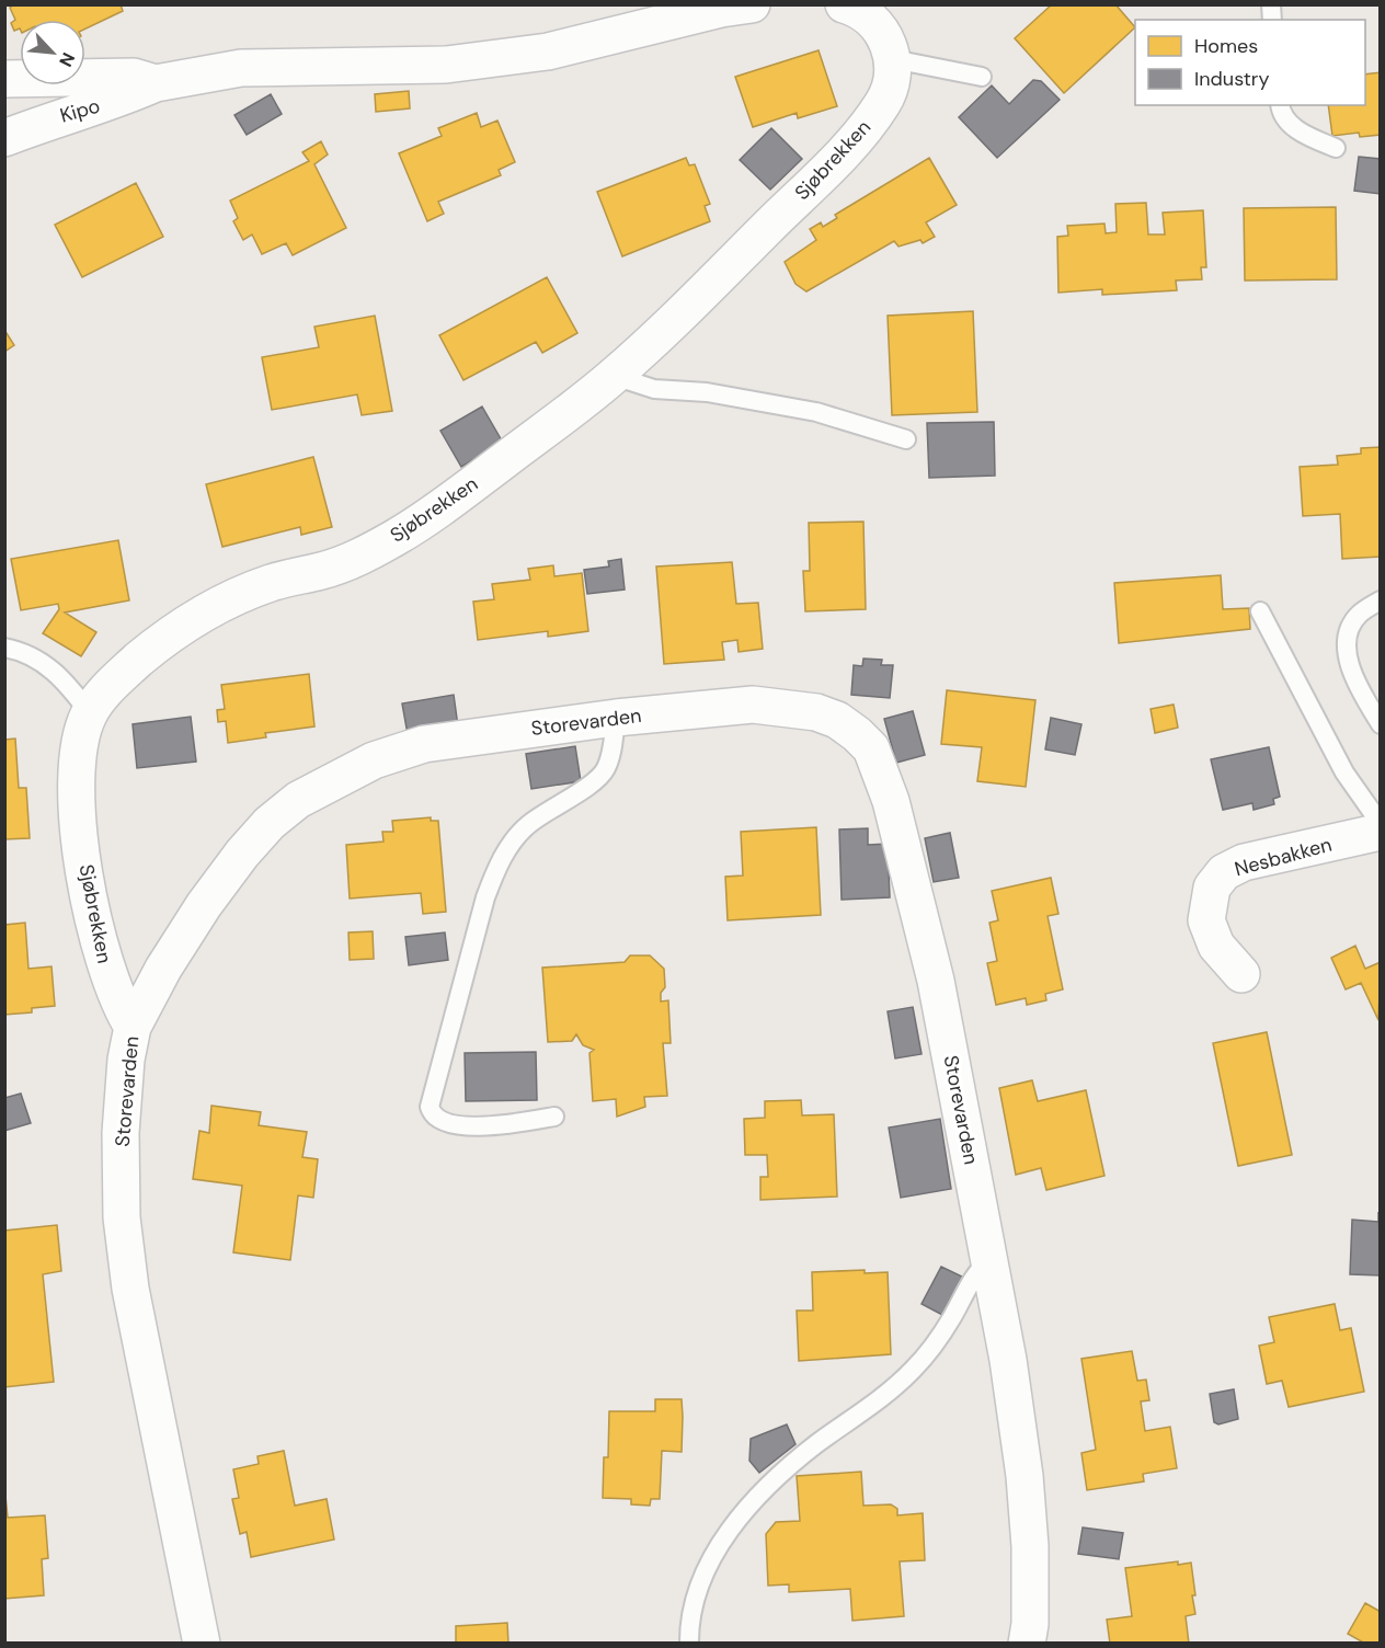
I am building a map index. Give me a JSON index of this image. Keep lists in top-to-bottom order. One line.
{"streets":{"street":["Kipo","Sjøbrekken","Storevarden","Nesbakken"]},"crossings":[["Sjøbrekken","Storevarden"]],"legend":["Homes","Industry"],"north":"bottom right"}
